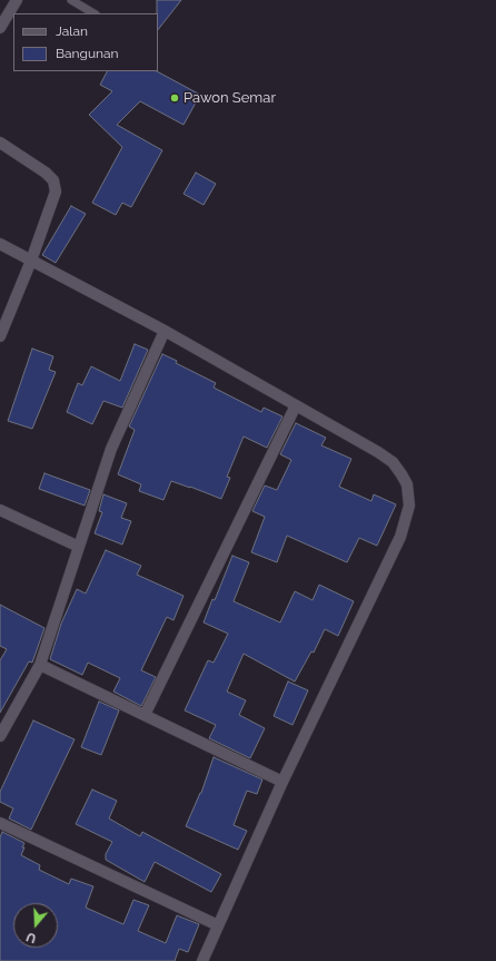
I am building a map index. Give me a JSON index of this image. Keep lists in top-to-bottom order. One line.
{"places":["Pawon Semar"],"legend":["Jalan","Bangunan"],"north":"bottom"}
